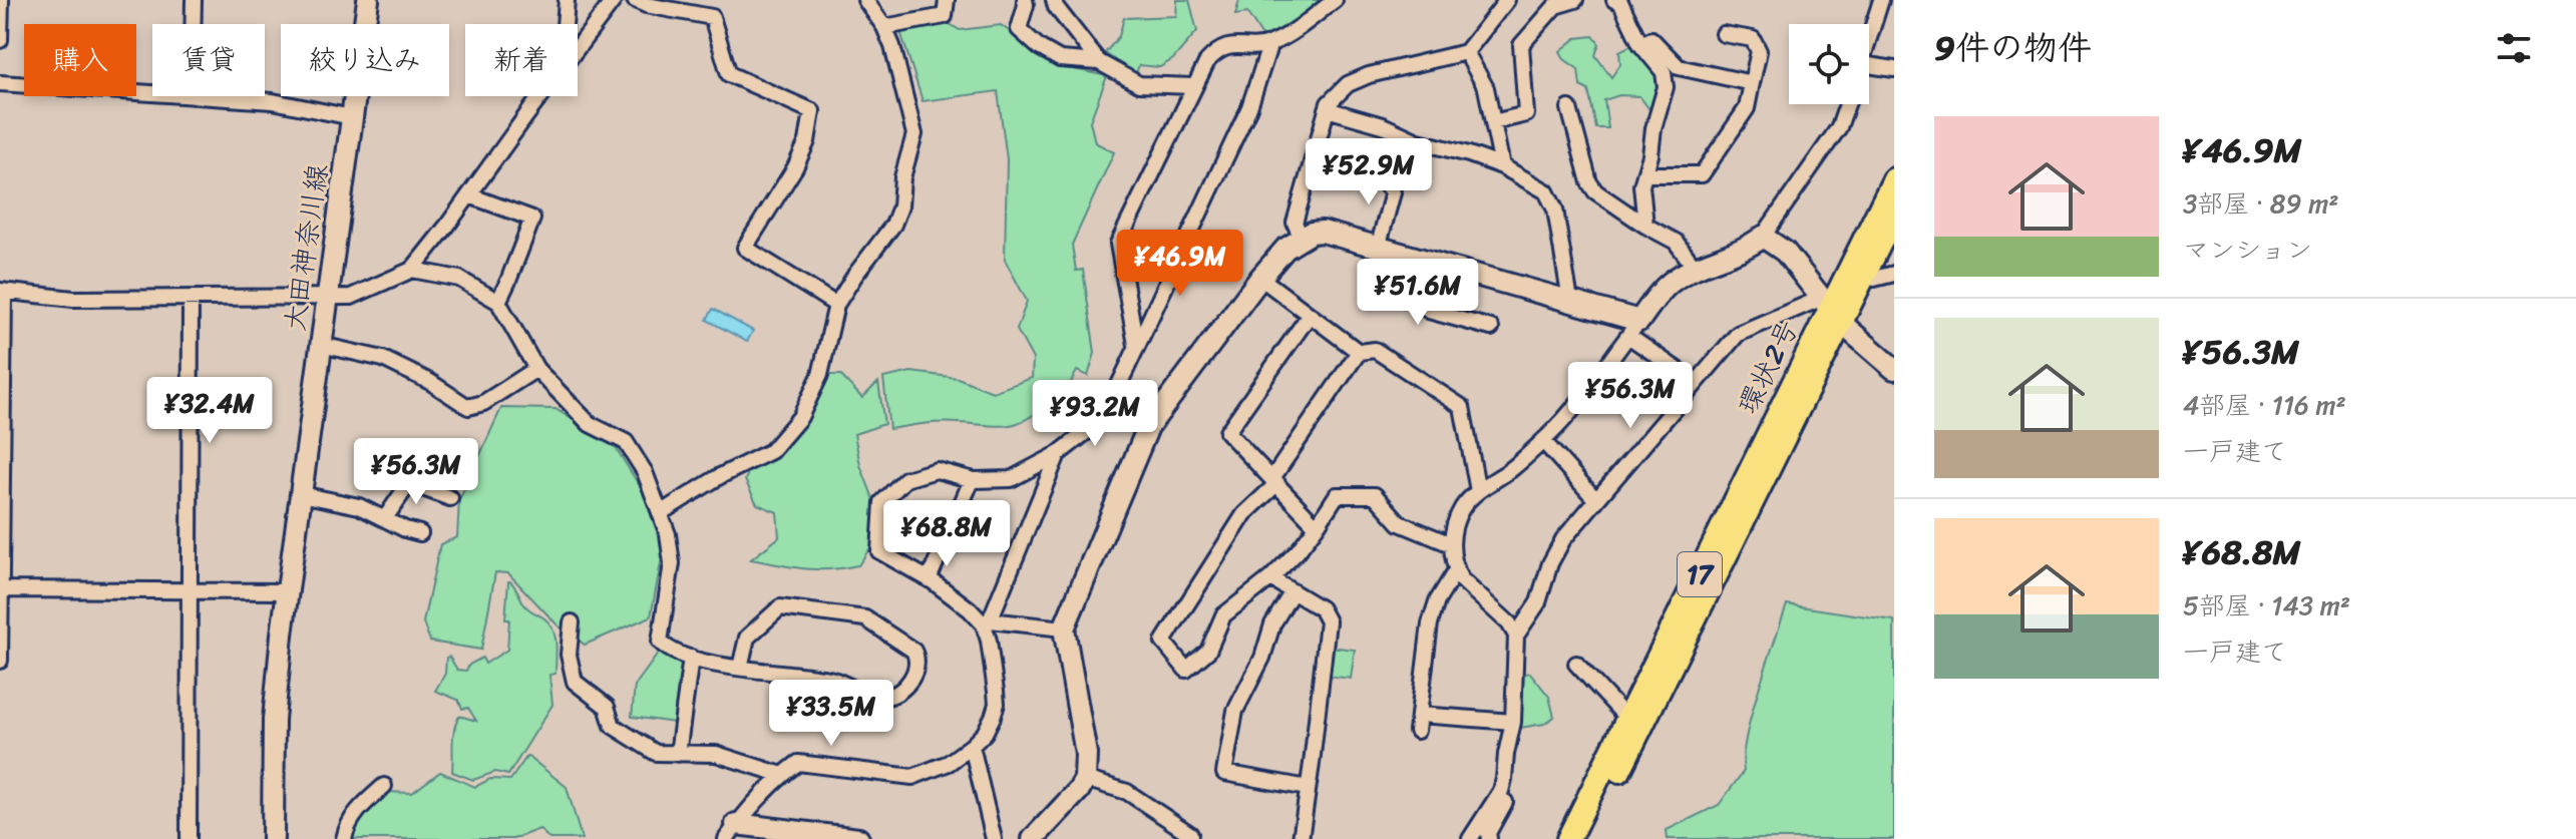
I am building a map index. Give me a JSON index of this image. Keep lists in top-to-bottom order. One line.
{"streets":{"main road":["環状2号","17"],"street":["大田神奈川線"]},"page":{"heading":"9件の物件","chip":["購入","賃貸","絞り込み","新着"],"list":[{"name":"¥46.9M","note":"3部屋 · 89 m² · マンション"},{"name":"¥56.3M","note":"4部屋 · 116 m² · 一戸建て"},{"name":"¥68.8M","note":"5部屋 · 143 m² · 一戸建て"}],"price":["¥52.9M","¥46.9M","¥51.6M","¥56.3M","¥32.4M","¥93.2M","¥56.3M","¥68.8M","¥33.5M"]}}
